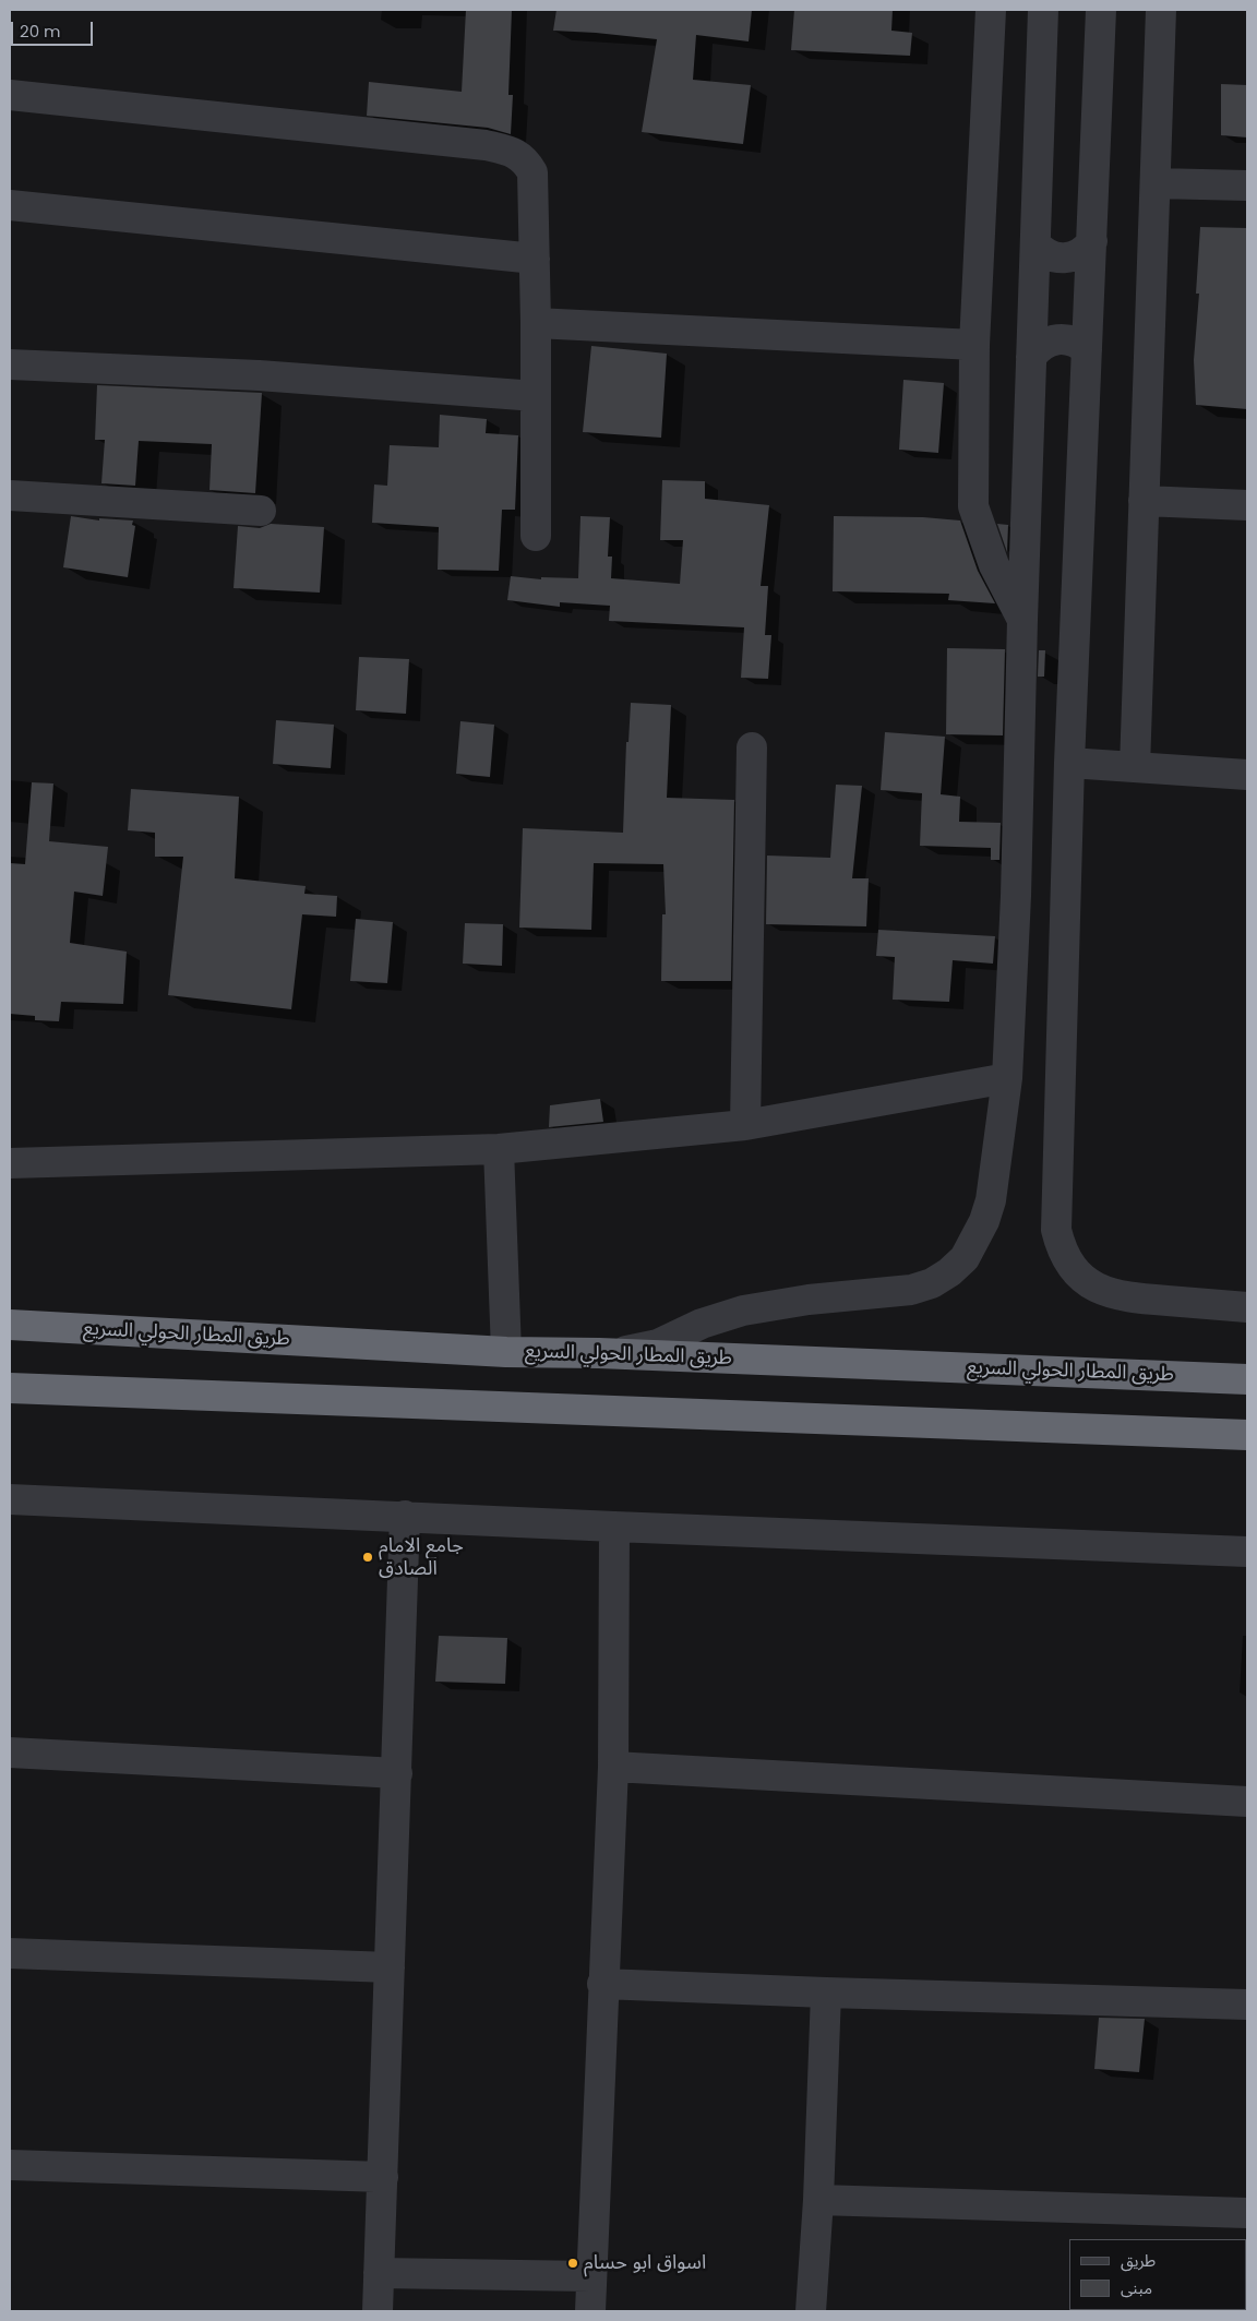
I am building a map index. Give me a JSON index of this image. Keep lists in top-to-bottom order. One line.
{"streets":{"highway":["طريق المطار الحولي السريع"]},"places":["جامع الامام الصادق","اسواق ابو حسام"],"legend":["طريق","مبنى"],"scale_bar":"20 m"}
